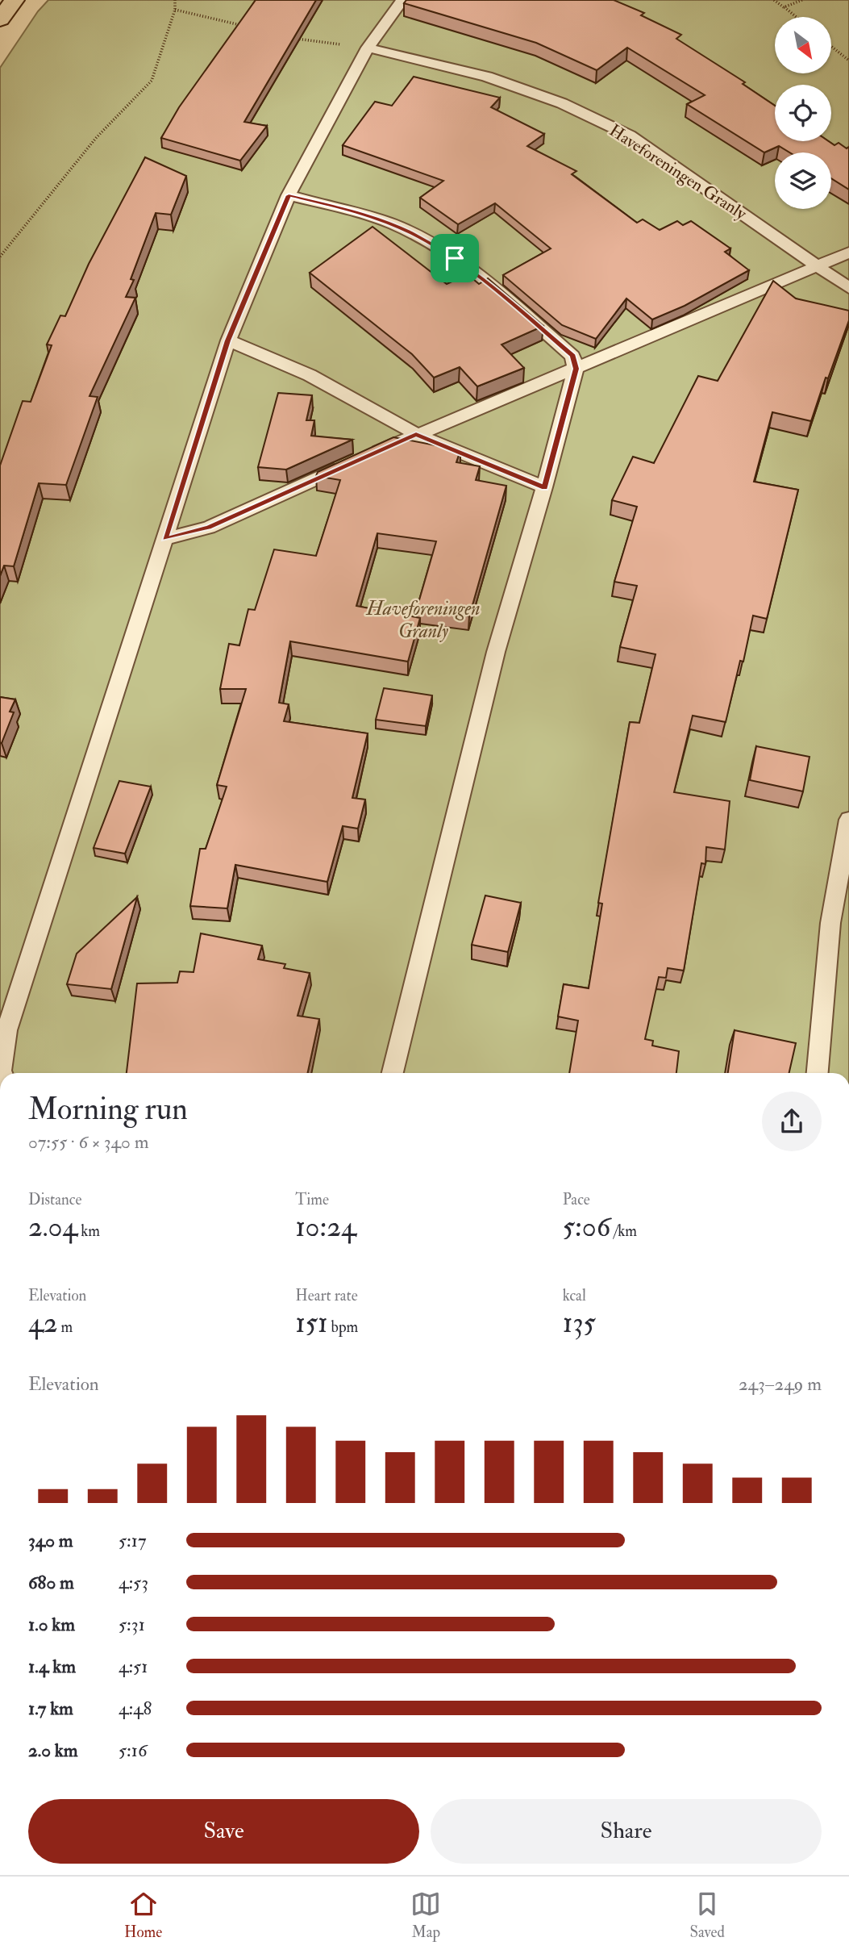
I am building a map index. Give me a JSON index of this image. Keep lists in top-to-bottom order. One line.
{"streets":{"lane":["Haveforeningen Granly"]},"parks":["Haveforeningen Granly"],"north":"bottom right","page":{"heading":["Morning run","07:55 · 6 × 340 m"],"stats":[["Distance","2.04 km"],["Time","10:24"],["Pace","5:06 /km"],["Elevation","42 m"],["Heart rate","151 bpm"],["kcal","135"]],"chart":["Elevation","243–249 m"],"list":[{"name":"340 m","note":"5:17"},{"name":"680 m","note":"4:53"},{"name":"1.0 km","note":"5:31"},{"name":"1.4 km","note":"4:51"},{"name":"1.7 km","note":"4:48"},{"name":"2.0 km","note":"5:16"}],"buttons":["Save","Share"],"tabs":["Home","Map","Saved"]}}
